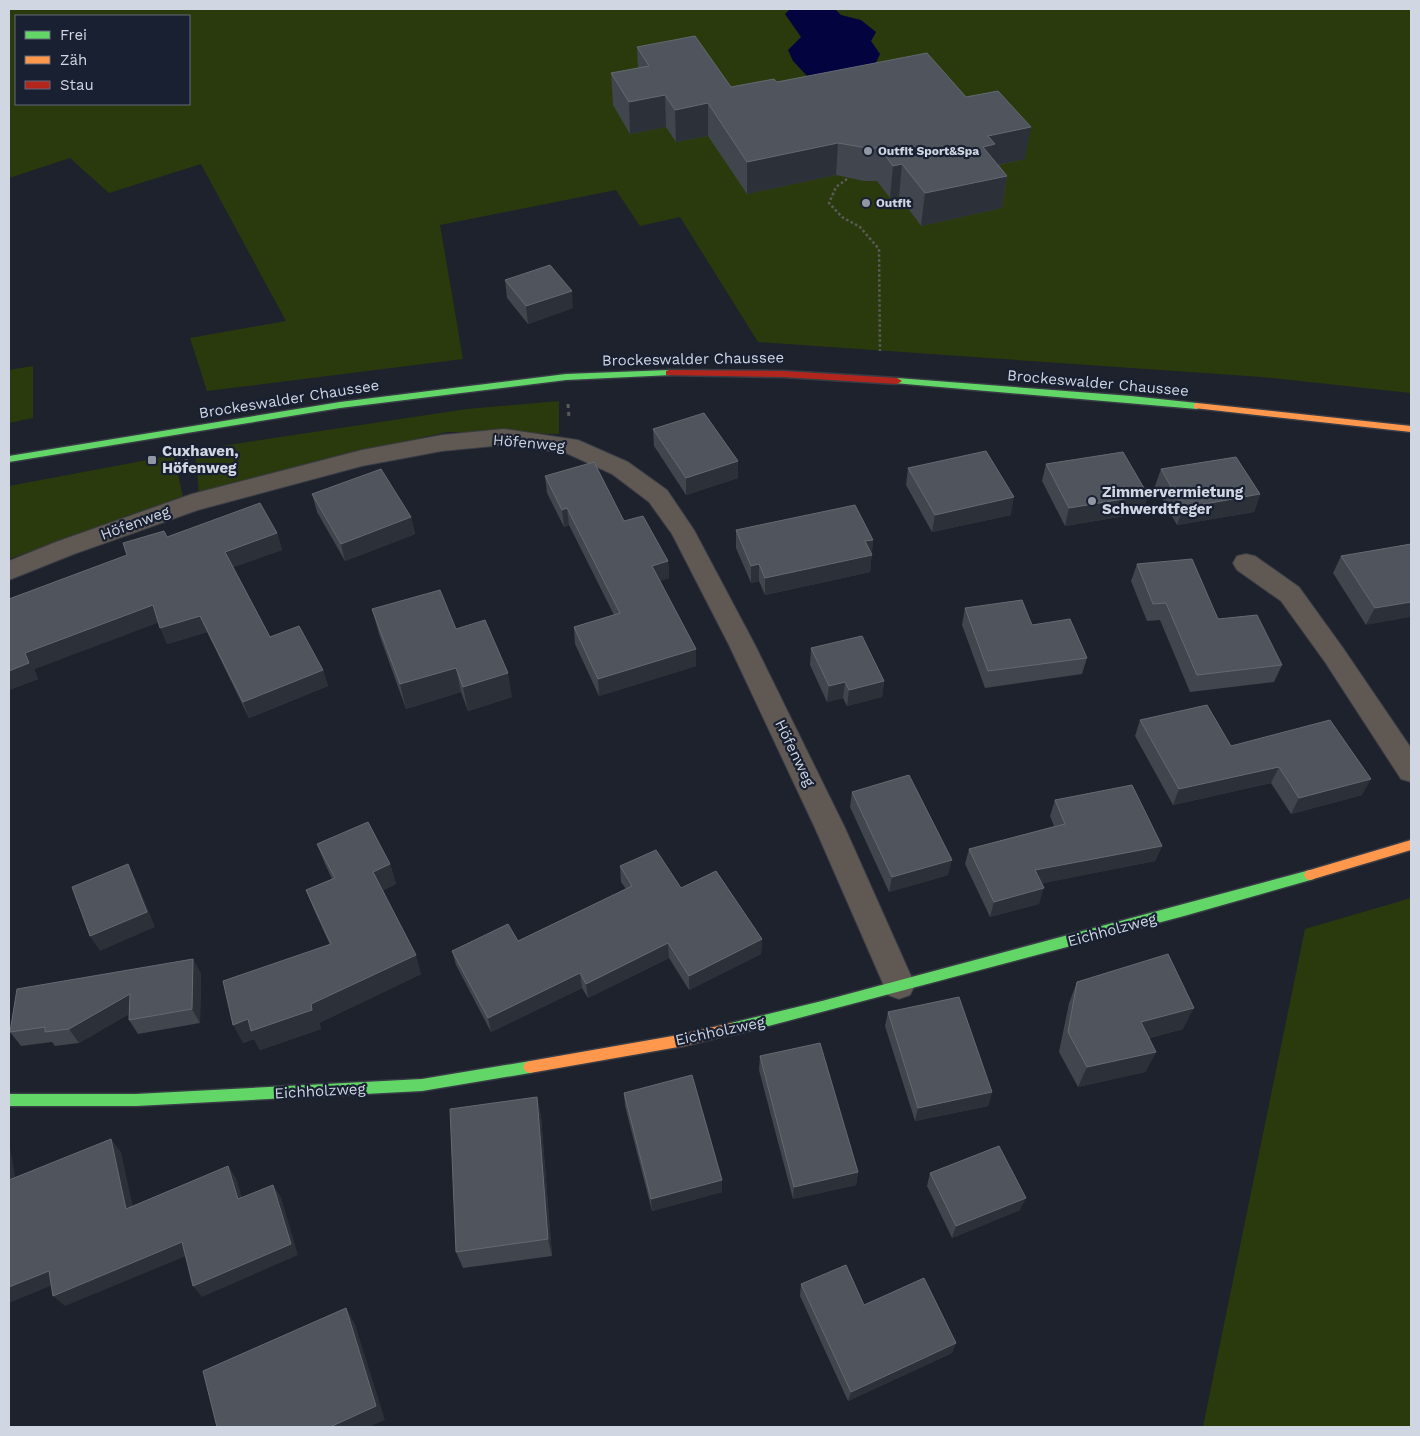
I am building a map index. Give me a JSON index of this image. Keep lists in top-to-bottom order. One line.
{"streets":{"street":["Brockeswalder Chaussee","Höfenweg","Eichholzweg"]},"crossings":[["Höfenweg","Eichholzweg"]],"places":{"other":["Outfit Sport&Spa","Outfit","Zimmervermietung Schwerdtfeger"],"transit":["Cuxhaven, Höfenweg"]},"legend":["Frei","Zäh","Stau"]}
